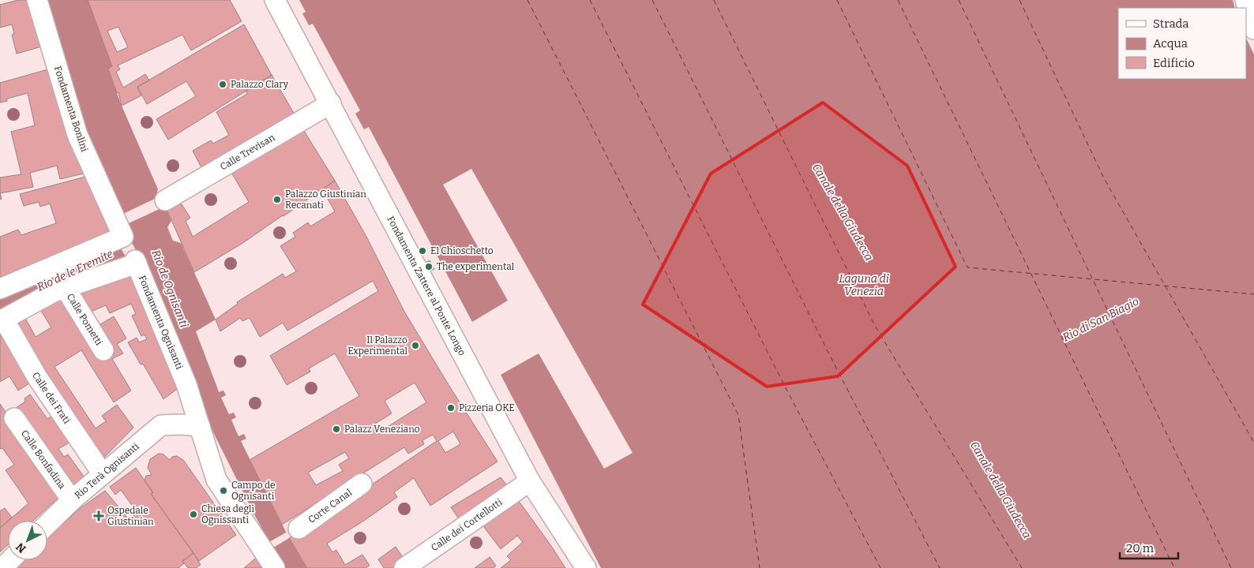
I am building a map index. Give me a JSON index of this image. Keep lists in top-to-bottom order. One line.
{"streets":{"street":["Fondamenta Bonlini","Calle Trevisan","Fondamenta Zattere al Ponte Longo","Calle Pometti","Fondamenta Ognisanti","Calle dei Frati","Calle Bonfadina","Rio Terà Ognisanti","Corte Canal","Calle dei Cortellotti"]},"crossings":[["Calle Trevisan","Fondamenta Zattere al Ponte Longo"],["Fondamenta Zattere al Ponte Longo","Calle dei Cortellotti"],["Calle Pometti","Fondamenta Ognisanti"],["Fondamenta Ognisanti","Rio Terà Ognisanti"],["Calle dei Frati","Rio Terà Ognisanti"],["Calle Bonfadina","Rio Terà Ognisanti"]],"water":["Canale della Giudecca","Rio de le Eremite","Laguna di Venezia","Rio de Ognisanti","Rio di San Biagio"],"places":{"other":["Palazzo Clary","Palazzo Giustinian Recanati","El Chioschetto","The experimental","Il Palazzo Experimental","Pizzeria OKE","Palazz Veneziano","Campo de Ognisanti","Chiesa degli Ognissanti"],"health":["Ospedale Giustinian"]},"legend":["Strada","Acqua","Edificio"],"scale_bar":"20 m","north":"bottom left"}
